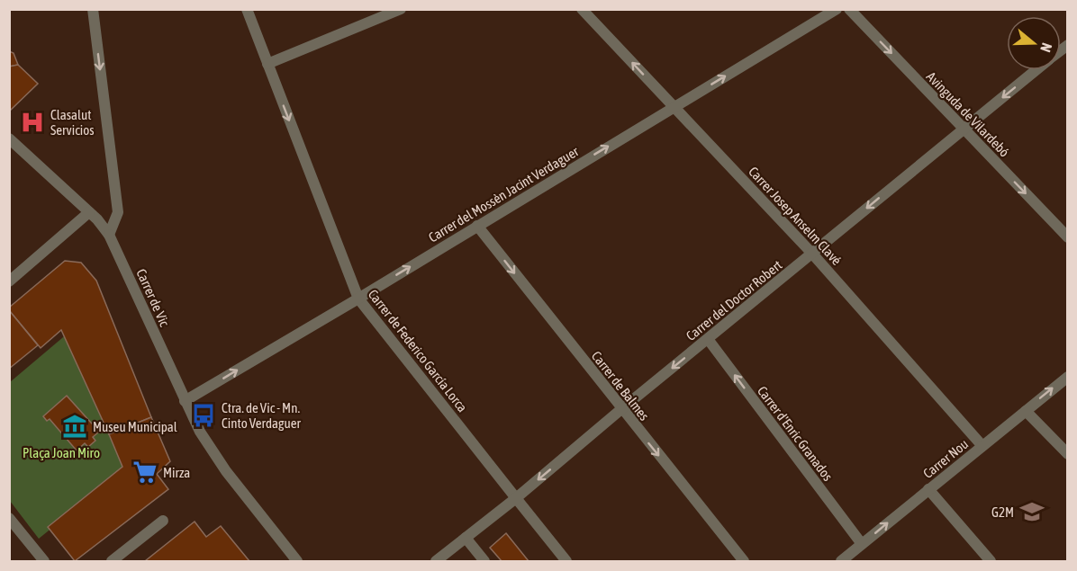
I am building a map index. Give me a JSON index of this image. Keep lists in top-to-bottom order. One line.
{"streets":{"street":["Avinguda de Vilardebó","Carrer del Mossèn Jacint Verdaguer","Carrer Josep Anselm Clavé","Carrer de Vic","Carrer del Doctor Robert","Carrer de Federico García Lorca","Carrer de Balmes","Carrer d'Enric Granados","Carrer Nou"]},"crossings":[["Avinguda de Vilardebó","Carrer del Doctor Robert"],["Carrer del Mossèn Jacint Verdaguer","Carrer Josep Anselm Clavé"],["Carrer del Mossèn Jacint Verdaguer","Carrer de Vic"],["Carrer del Mossèn Jacint Verdaguer","Carrer de Federico García Lorca"],["Carrer del Mossèn Jacint Verdaguer","Carrer de Balmes"],["Carrer Josep Anselm Clavé","Carrer del Doctor Robert"],["Carrer Josep Anselm Clavé","Carrer Nou"],["Carrer del Doctor Robert","Carrer de Federico García Lorca"],["Carrer del Doctor Robert","Carrer de Balmes"],["Carrer del Doctor Robert","Carrer d'Enric Granados"],["Carrer d'Enric Granados","Carrer Nou"]],"one_way":["Avinguda de Vilardebó","Carrer del Mossèn Jacint Verdaguer","Carrer del Doctor Robert","Carrer de Federico García Lorca","Carrer de Balmes","Carrer d'Enric Granados","Carrer Nou"],"parks":["Plaça Joan Miro"],"places":{"hospital":["Clasalut Servicios"],"bus stop":["Ctra. de Vic - Mn. Cinto Verdaguer"],"museum":["Museu Municipal"],"supermarket":["Mirza"],"school or university":["G2M"]},"north":"right"}
